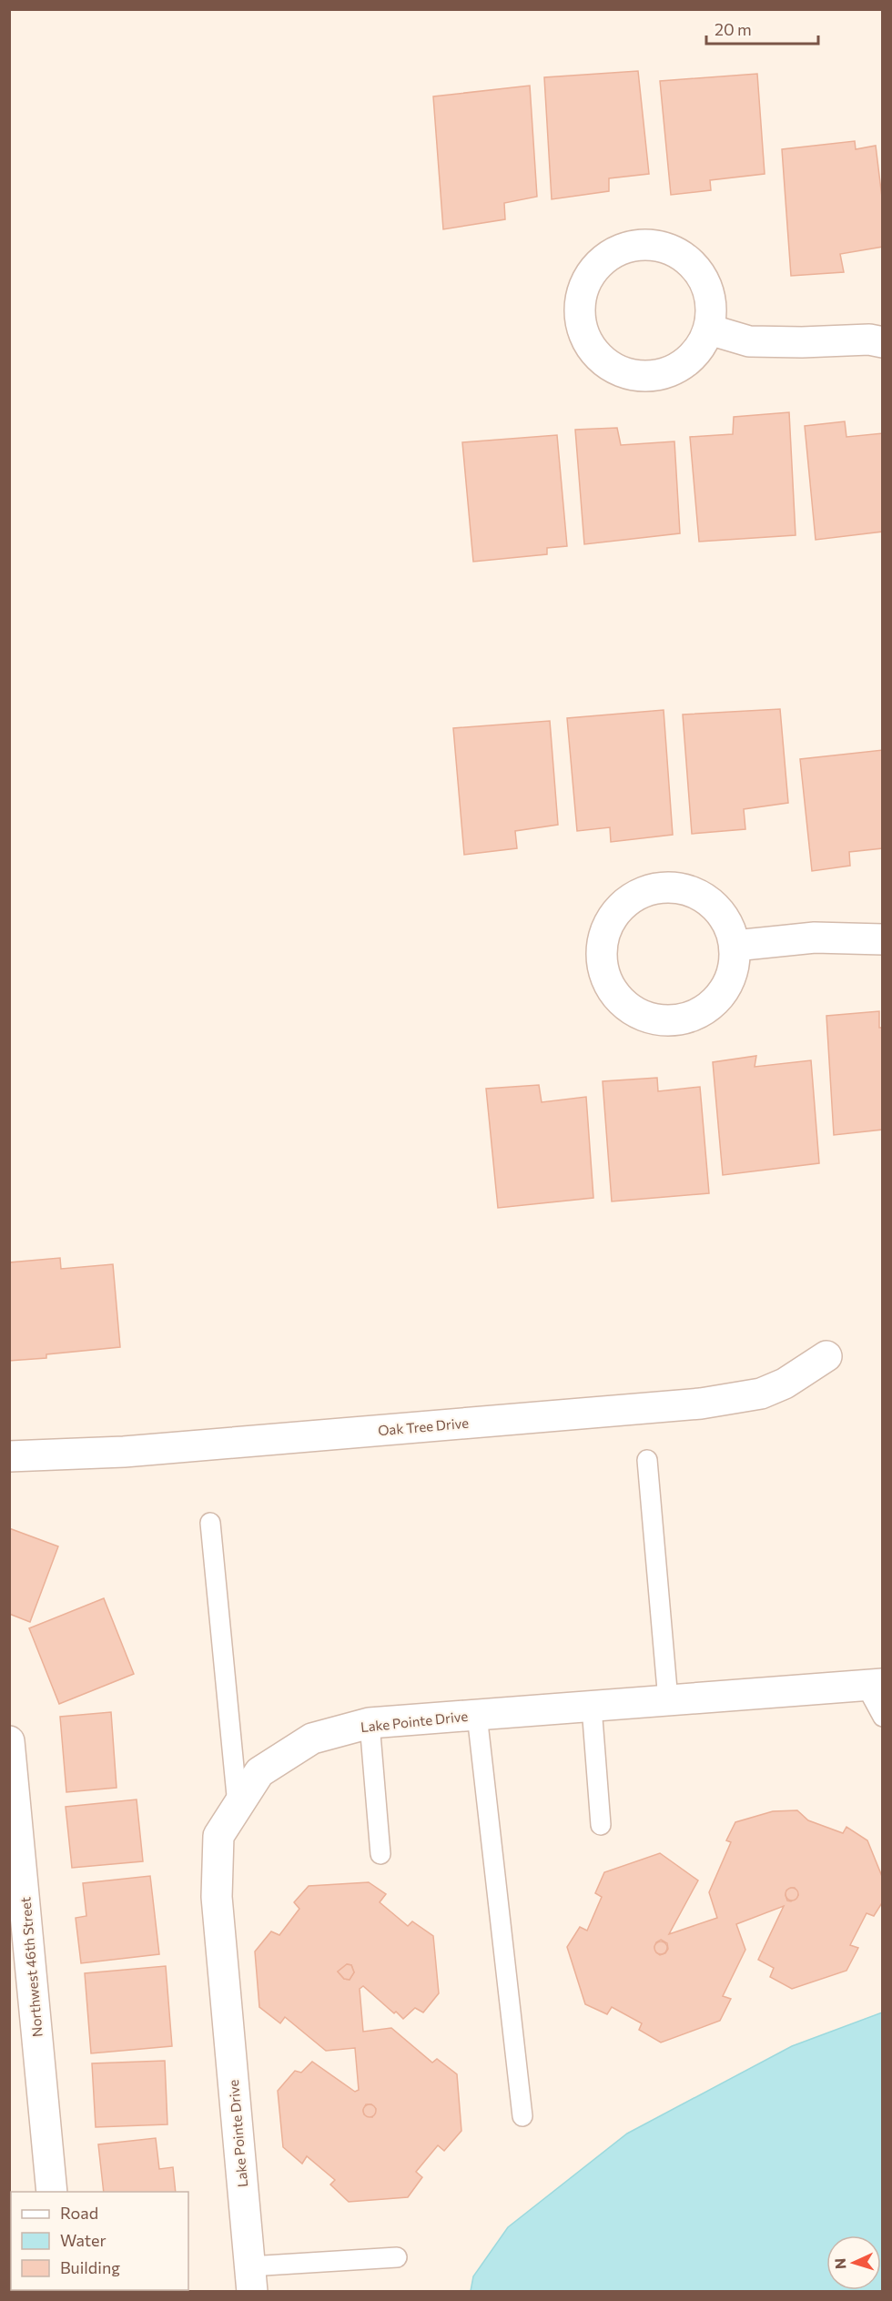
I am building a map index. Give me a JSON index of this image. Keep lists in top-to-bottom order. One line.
{"streets":{"street":["Oak Tree Drive","Lake Pointe Drive","Northwest 46th Street"]},"legend":["Road","Water","Building"],"scale_bar":"20 m","north":"left"}
